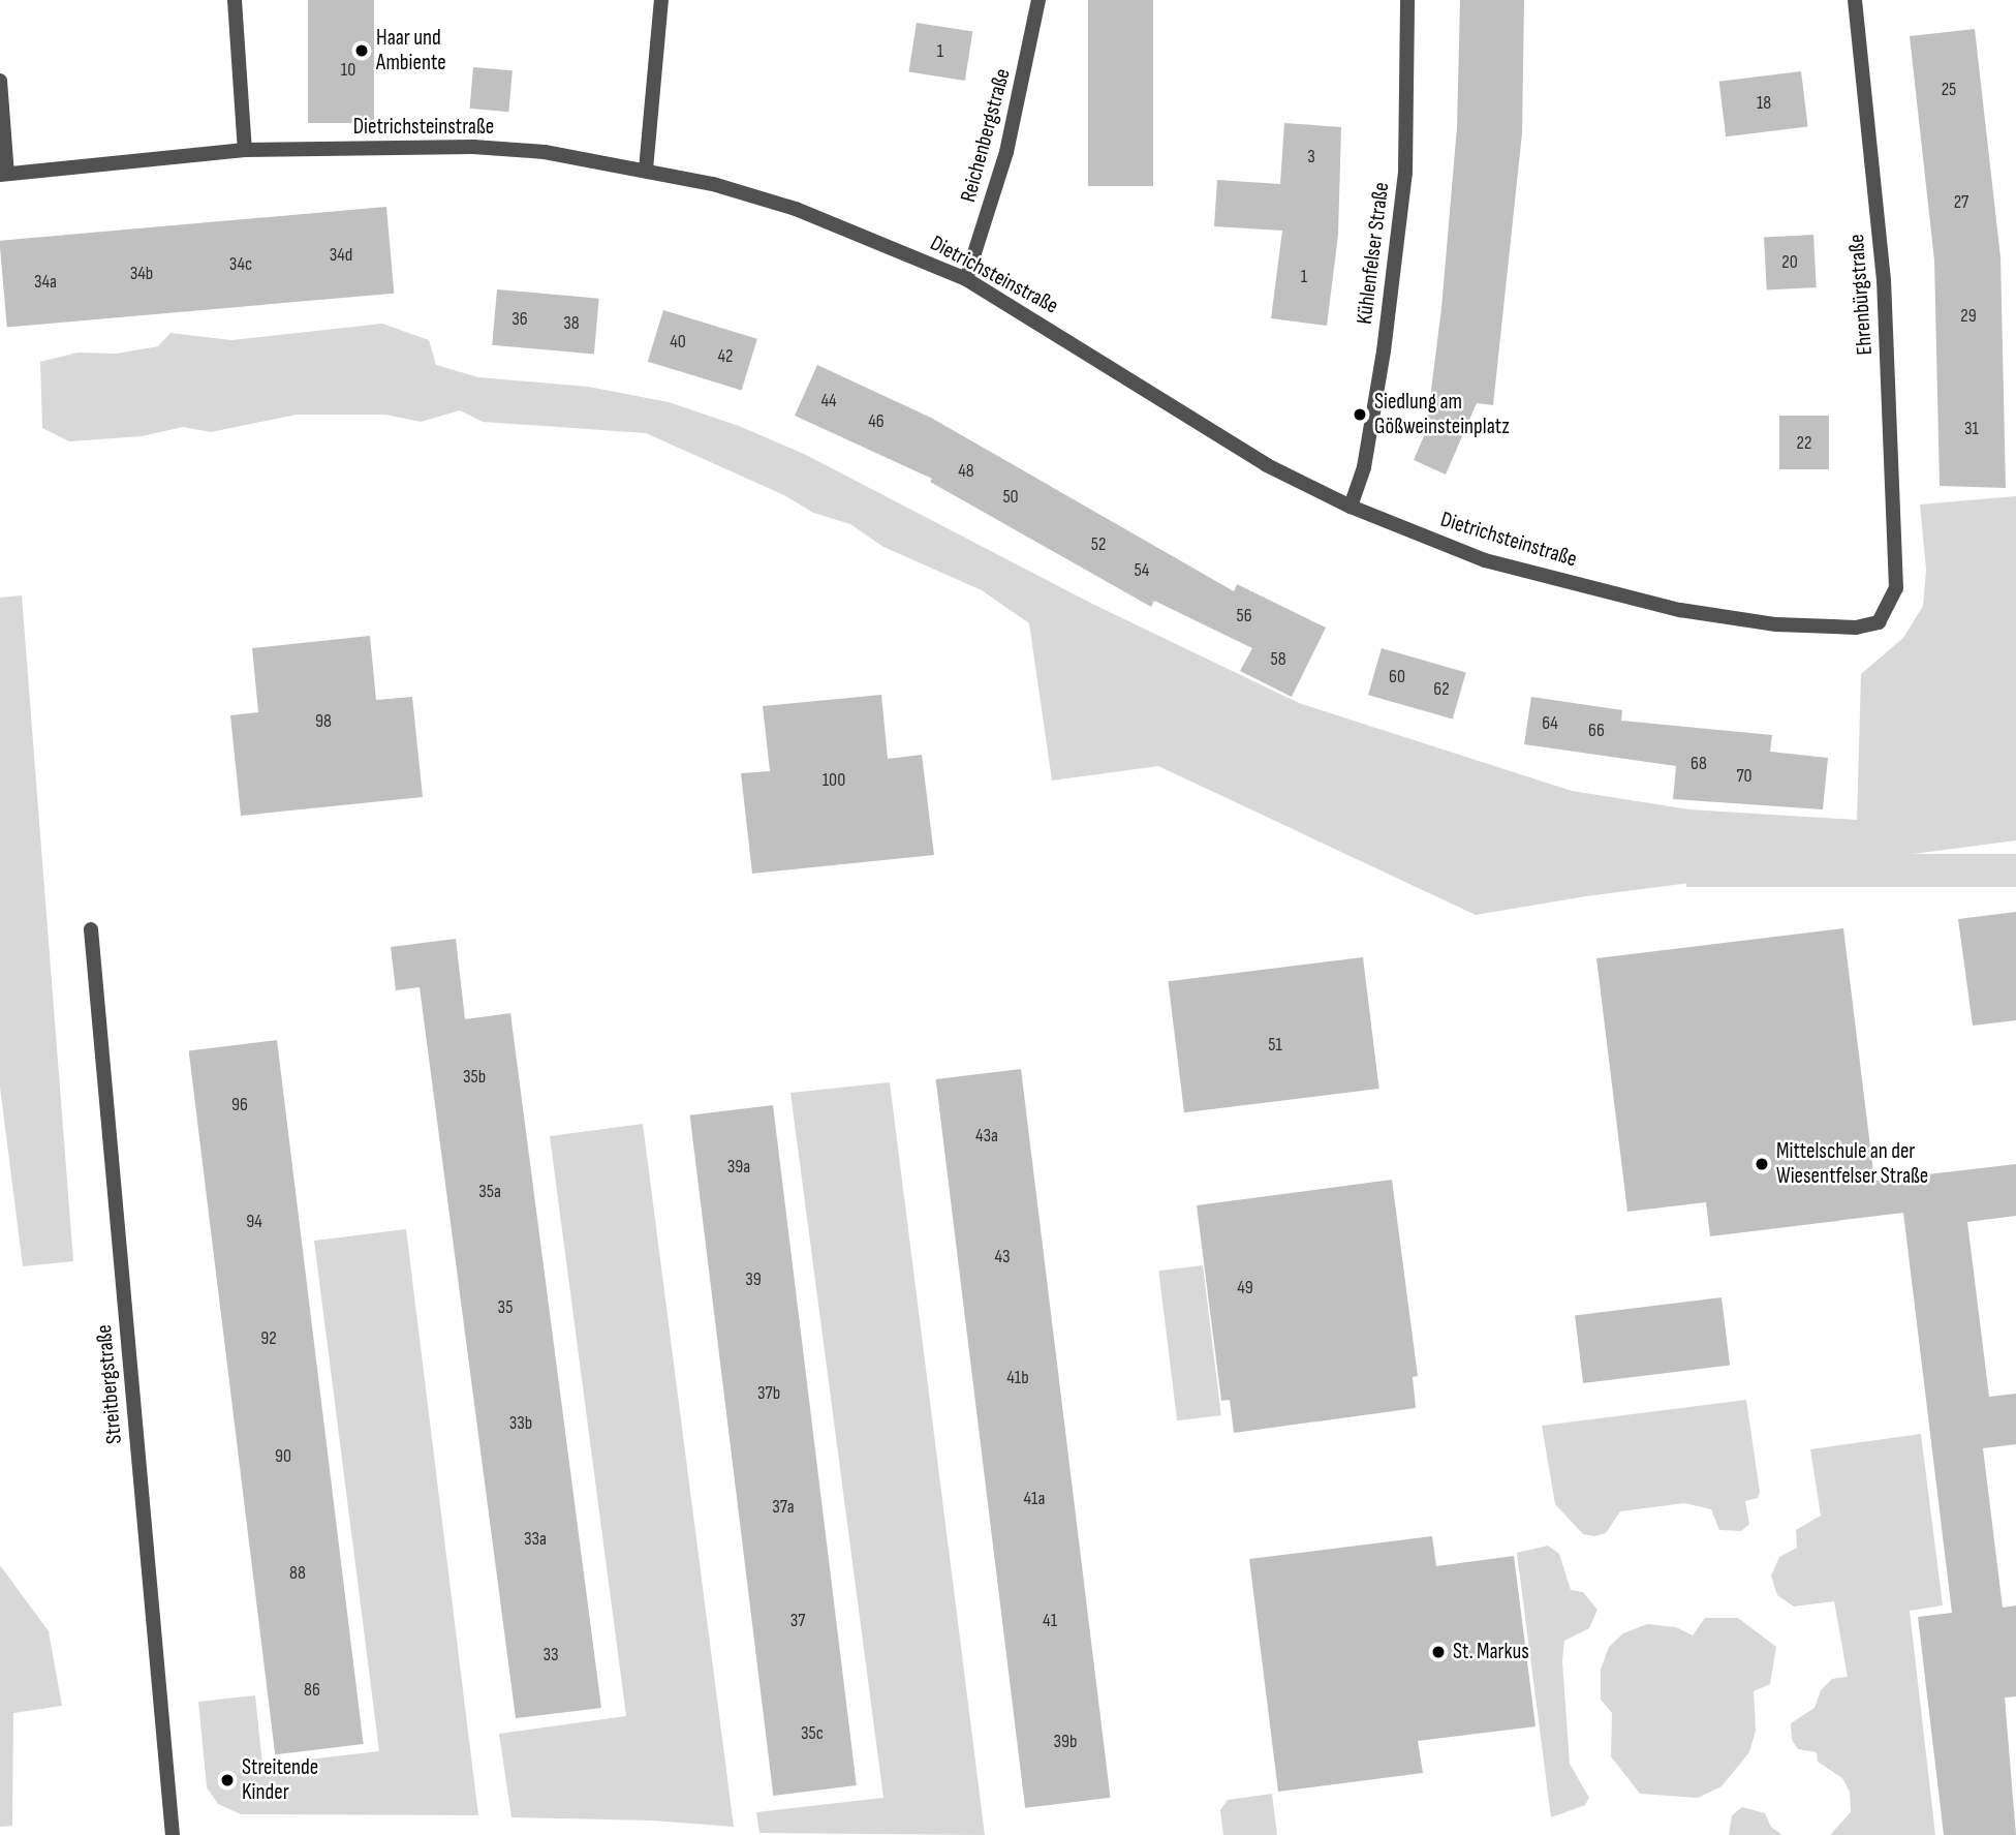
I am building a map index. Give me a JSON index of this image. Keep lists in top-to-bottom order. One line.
{"streets":{"street":["Dietrichsteinstraße","Reichenbergstraße","Kühlenfelser Straße","Ehrenbürgstraße","Streitbergstraße"]},"crossings":[["Dietrichsteinstraße","Reichenbergstraße"],["Dietrichsteinstraße","Kühlenfelser Straße"],["Dietrichsteinstraße","Ehrenbürgstraße"]],"places":["Haar und Ambiente","Siedlung am Gößweinsteinplatz","Mittelschule an der Wiesentfelser Straße","St. Markus","Streitende Kinder"],"house_numbers":["1","10","25","18","3","27","34d","20","34c","34b","1","34a","29","36","38","40","42","44","46","31","22","48","50","52","54","56","58","60","62","98","64","66","68","70","100","51","35b","96","43a","39a","35a","94","43","39","49","35","92","41b","37b","33b","90","41a","37a","33a","88","37","41","33","86","35c","39b"]}
